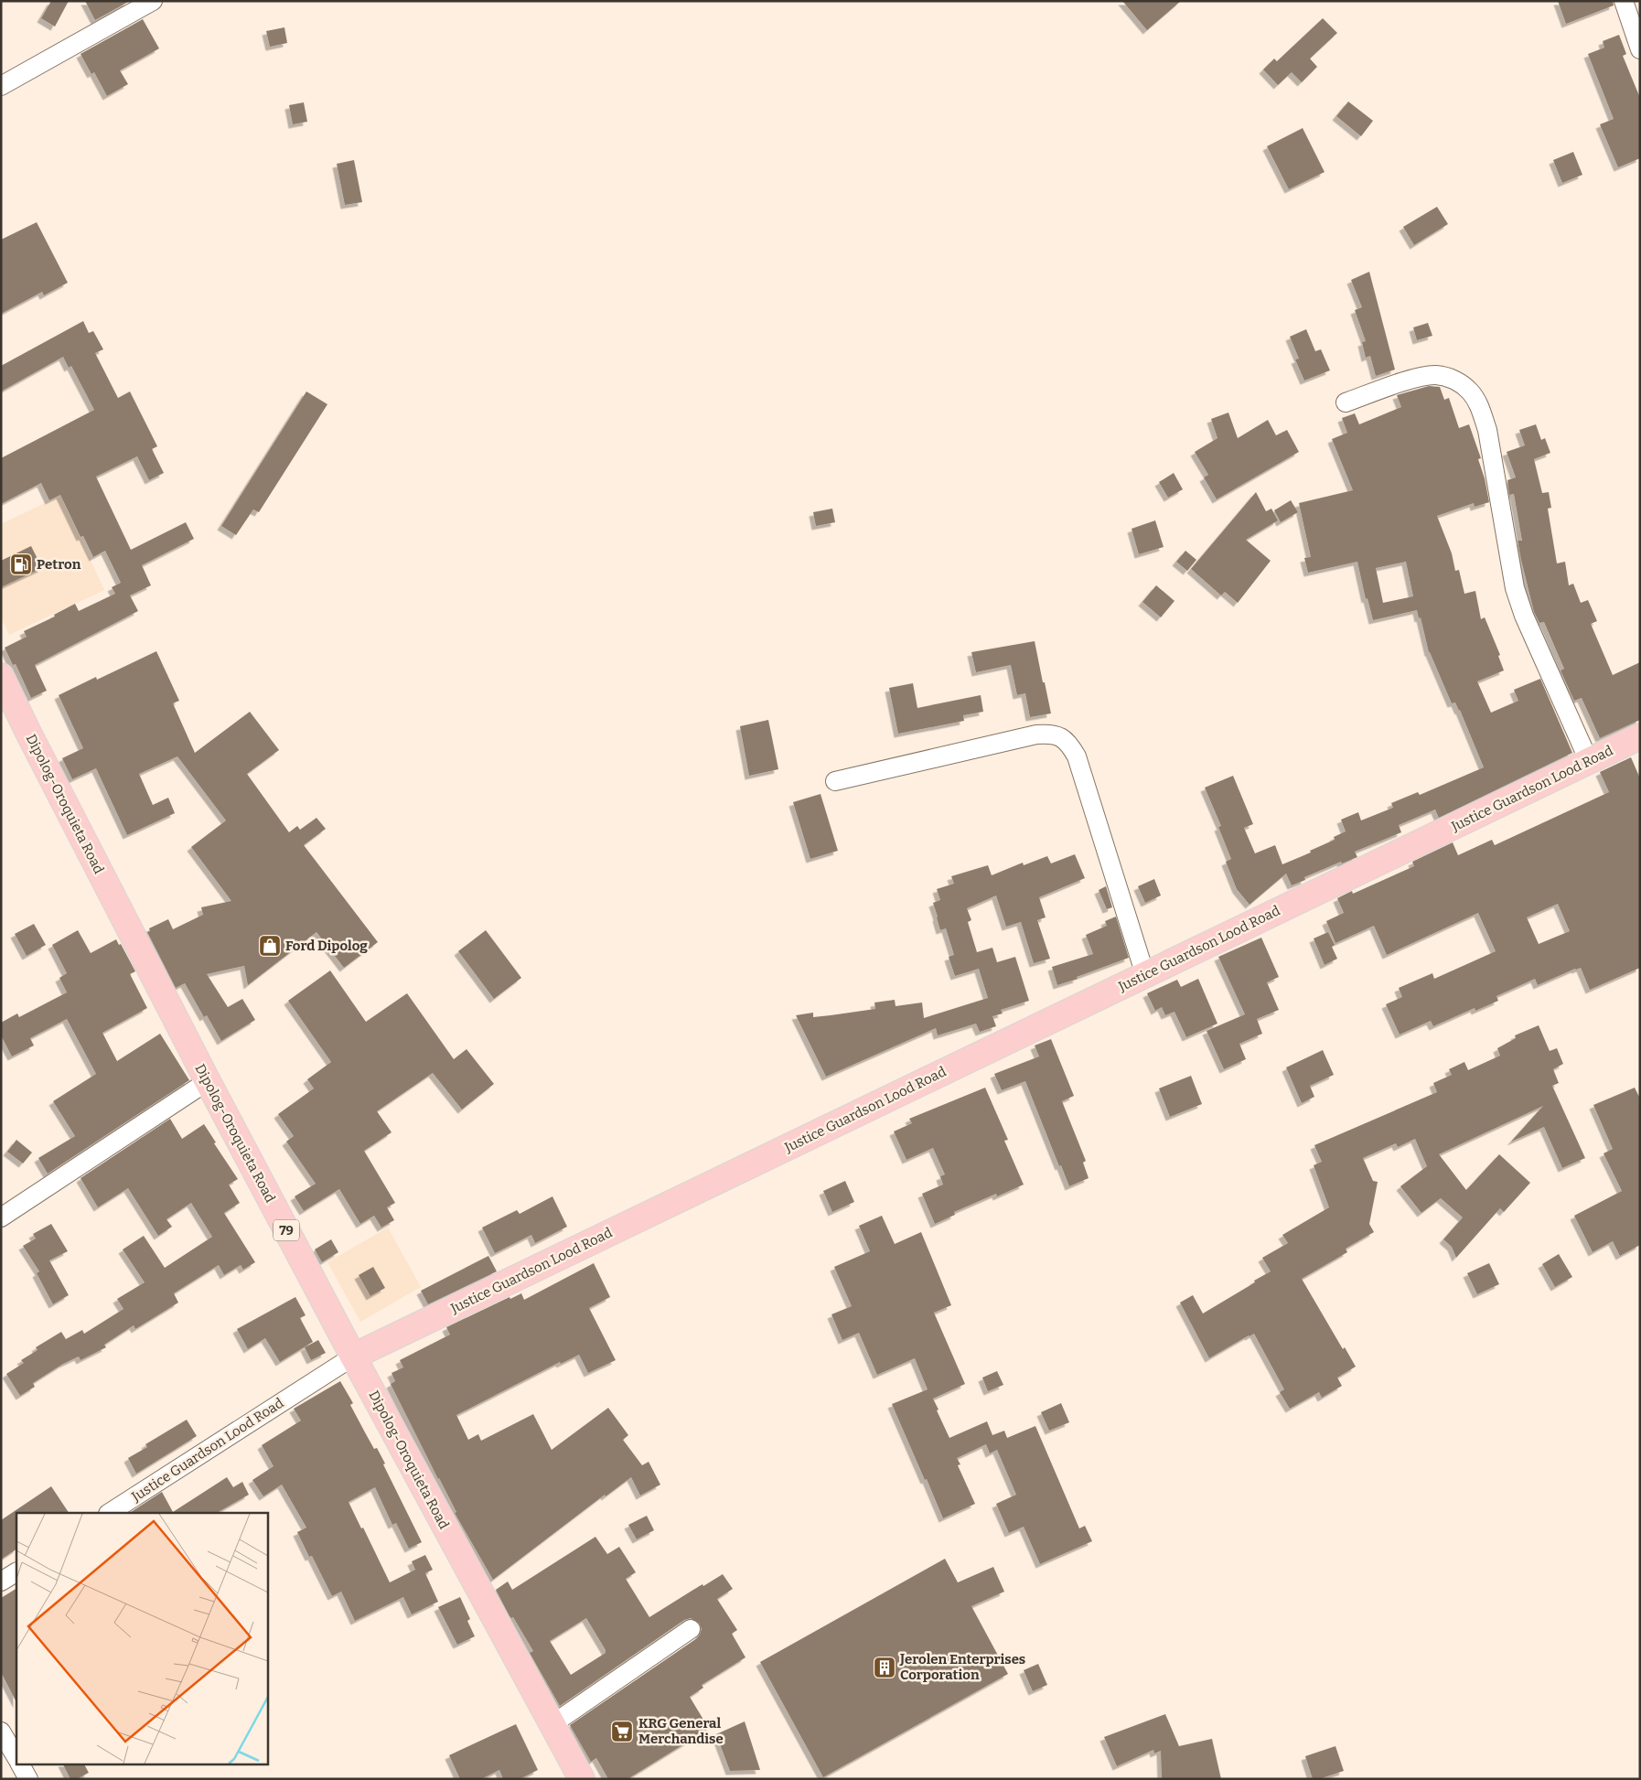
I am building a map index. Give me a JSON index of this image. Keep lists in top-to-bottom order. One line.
{"streets":{"main road":["Justice Guardson Lood Road","Dipolog-Oroquieta Road","79"]},"crossings":[["Justice Guardson Lood Road","Dipolog-Oroquieta Road"]],"places":{"fuel station":["Petron"],"shop":["Ford Dipolog"],"building":["Jerolen Enterprises Corporation"],"supermarket":["KRG General Merchandise"]}}
